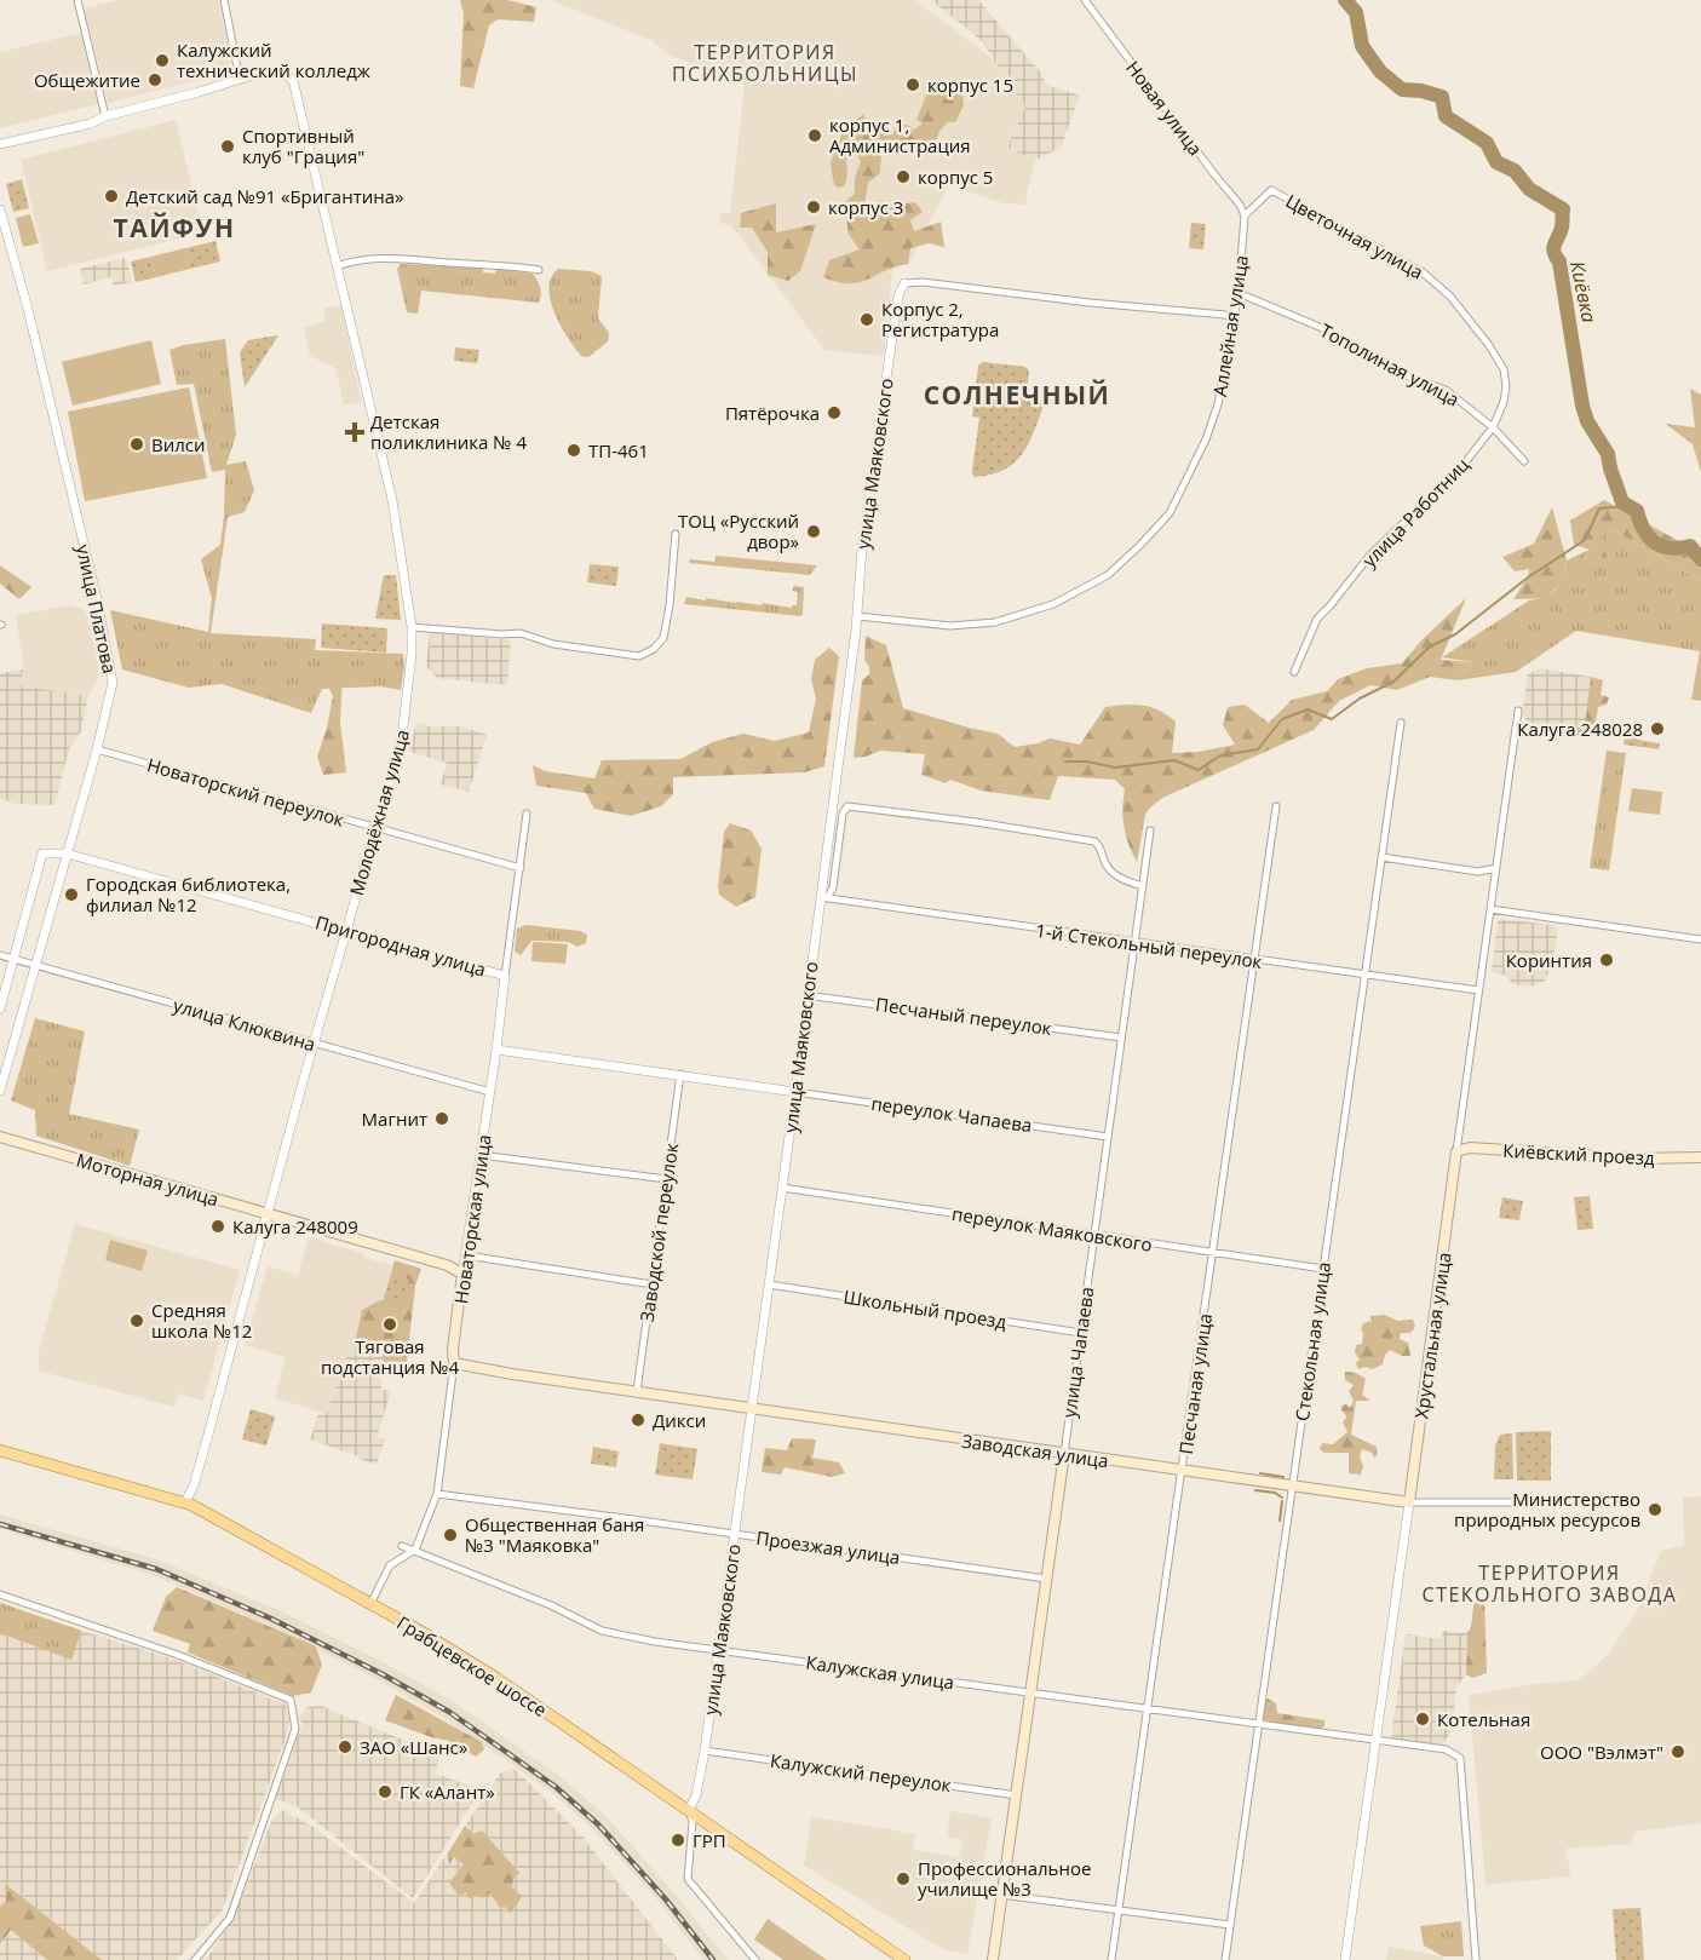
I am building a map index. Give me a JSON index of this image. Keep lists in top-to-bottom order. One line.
{"streets":{"main road":["Киёвский проезд","Моторная улица","Новаторская улица","Хрустальная улица","улица Чапаева","Заводская улица","Грабцевское шоссе"],"street":["Новая улица","Цветочная улица","Аллейная улица","Тополиная улица","улица Маяковского","улица Работниц","улица Платова","Новаторский переулок","Молодёжная улица","Пригородная улица","1-й Стекольный переулок","Песчаный переулок","улица Клюквина","переулок Чапаева","переулок Маяковского","Заводской переулок","Школьный проезд","Стекольная улица","Песчаная улица","Проезжая улица","Калужская улица","Калужский переулок"]},"crossings":[["Новая улица","Цветочная улица"],["Новая улица","Аллейная улица"],["Цветочная улица","Аллейная улица"],["Цветочная улица","Тополиная улица"],["Цветочная улица","улица Работниц"],["Аллейная улица","Тополиная улица"],["Аллейная улица","улица Маяковского"],["Тополиная улица","улица Работниц"],["улица Маяковского","1-й Стекольный переулок"],["улица Маяковского","Песчаный переулок"],["улица Маяковского","переулок Чапаева"],["улица Маяковского","переулок Маяковского"],["улица Маяковского","Школьный проезд"],["улица Маяковского","Заводская улица"],["улица Маяковского","Проезжая улица"],["улица Маяковского","Грабцевское шоссе"],["улица Маяковского","Калужская улица"],["улица Маяковского","Калужский переулок"],["улица Платова","Новаторский переулок"],["улица Платова","Пригородная улица"],["улица Платова","улица Клюквина"],["Новаторский переулок","Молодёжная улица"],["Новаторский переулок","Новаторская улица"],["Молодёжная улица","Пригородная улица"],["Молодёжная улица","улица Клюквина"],["Молодёжная улица","Моторная улица"],["Молодёжная улица","Грабцевское шоссе"],["Пригородная улица","улица Клюквина"],["Пригородная улица","Новаторская улица"],["1-й Стекольный переулок","Хрустальная улица"],["1-й Стекольный переулок","Стекольная улица"],["1-й Стекольный переулок","улица Чапаева"],["1-й Стекольный переулок","Песчаная улица"],["Песчаный переулок","улица Чапаева"],["улица Клюквина","Новаторская улица"],["переулок Чапаева","улица Чапаева"],["Киёвский проезд","Хрустальная улица"],["Моторная улица","Новаторская улица"],["Новаторская улица","Заводская улица"],["Новаторская улица","Проезжая улица"],["Новаторская улица","Калужская улица"],["переулок Маяковского","Стекольная улица"],["переулок Маяковского","улица Чапаева"],["переулок Маяковского","Песчаная улица"],["Заводской переулок","Заводская улица"],["Школьный проезд","улица Чапаева"],["Хрустальная улица","Заводская улица"],["Хрустальная улица","Калужская улица"],["Стекольная улица","Заводская улица"],["Стекольная улица","Калужская улица"],["улица Чапаева","Заводская улица"],["улица Чапаева","Проезжая улица"],["улица Чапаева","Калужская улица"],["улица Чапаева","Калужский переулок"],["Песчаная улица","Заводская улица"],["Песчаная улица","Калужская улица"]],"districts":["ТЕРРИТОРИЯ ПСИХБОЛЬНИЦЫ","ТАЙФУН","СОЛНЕЧНЫЙ","ТЕРРИТОРИЯ СТЕКОЛЬНОГО ЗАВОДА"],"water":["Киёвка"],"places":{"other":["Калужский технический колледж","Общежитие","корпус 15","корпус 1, Администрация","Спортивный клуб \"Грация\"","корпус 5","Детский сад №91 «Бригантина»","корпус 3","Корпус 2, Регистратура","Пятёрочка","Вилси","ТП-461","ТОЦ «Русский двор»","Калуга 248028","Городская библиотека, филиал №12","Коринтия","Магнит","Калуга 248009","Средняя школа №12","Тяговая подстанция №4","Дикси","Министерство природных ресурсов","Общественная баня №3 \"Маяковка\"","Котельная","ЗАО «Шанс»","ООО \"Вэлмэт\"","ГК «Алант»","ГРП","Профессиональное училище №3"],"health":["Детская поликлиника № 4"]}}
